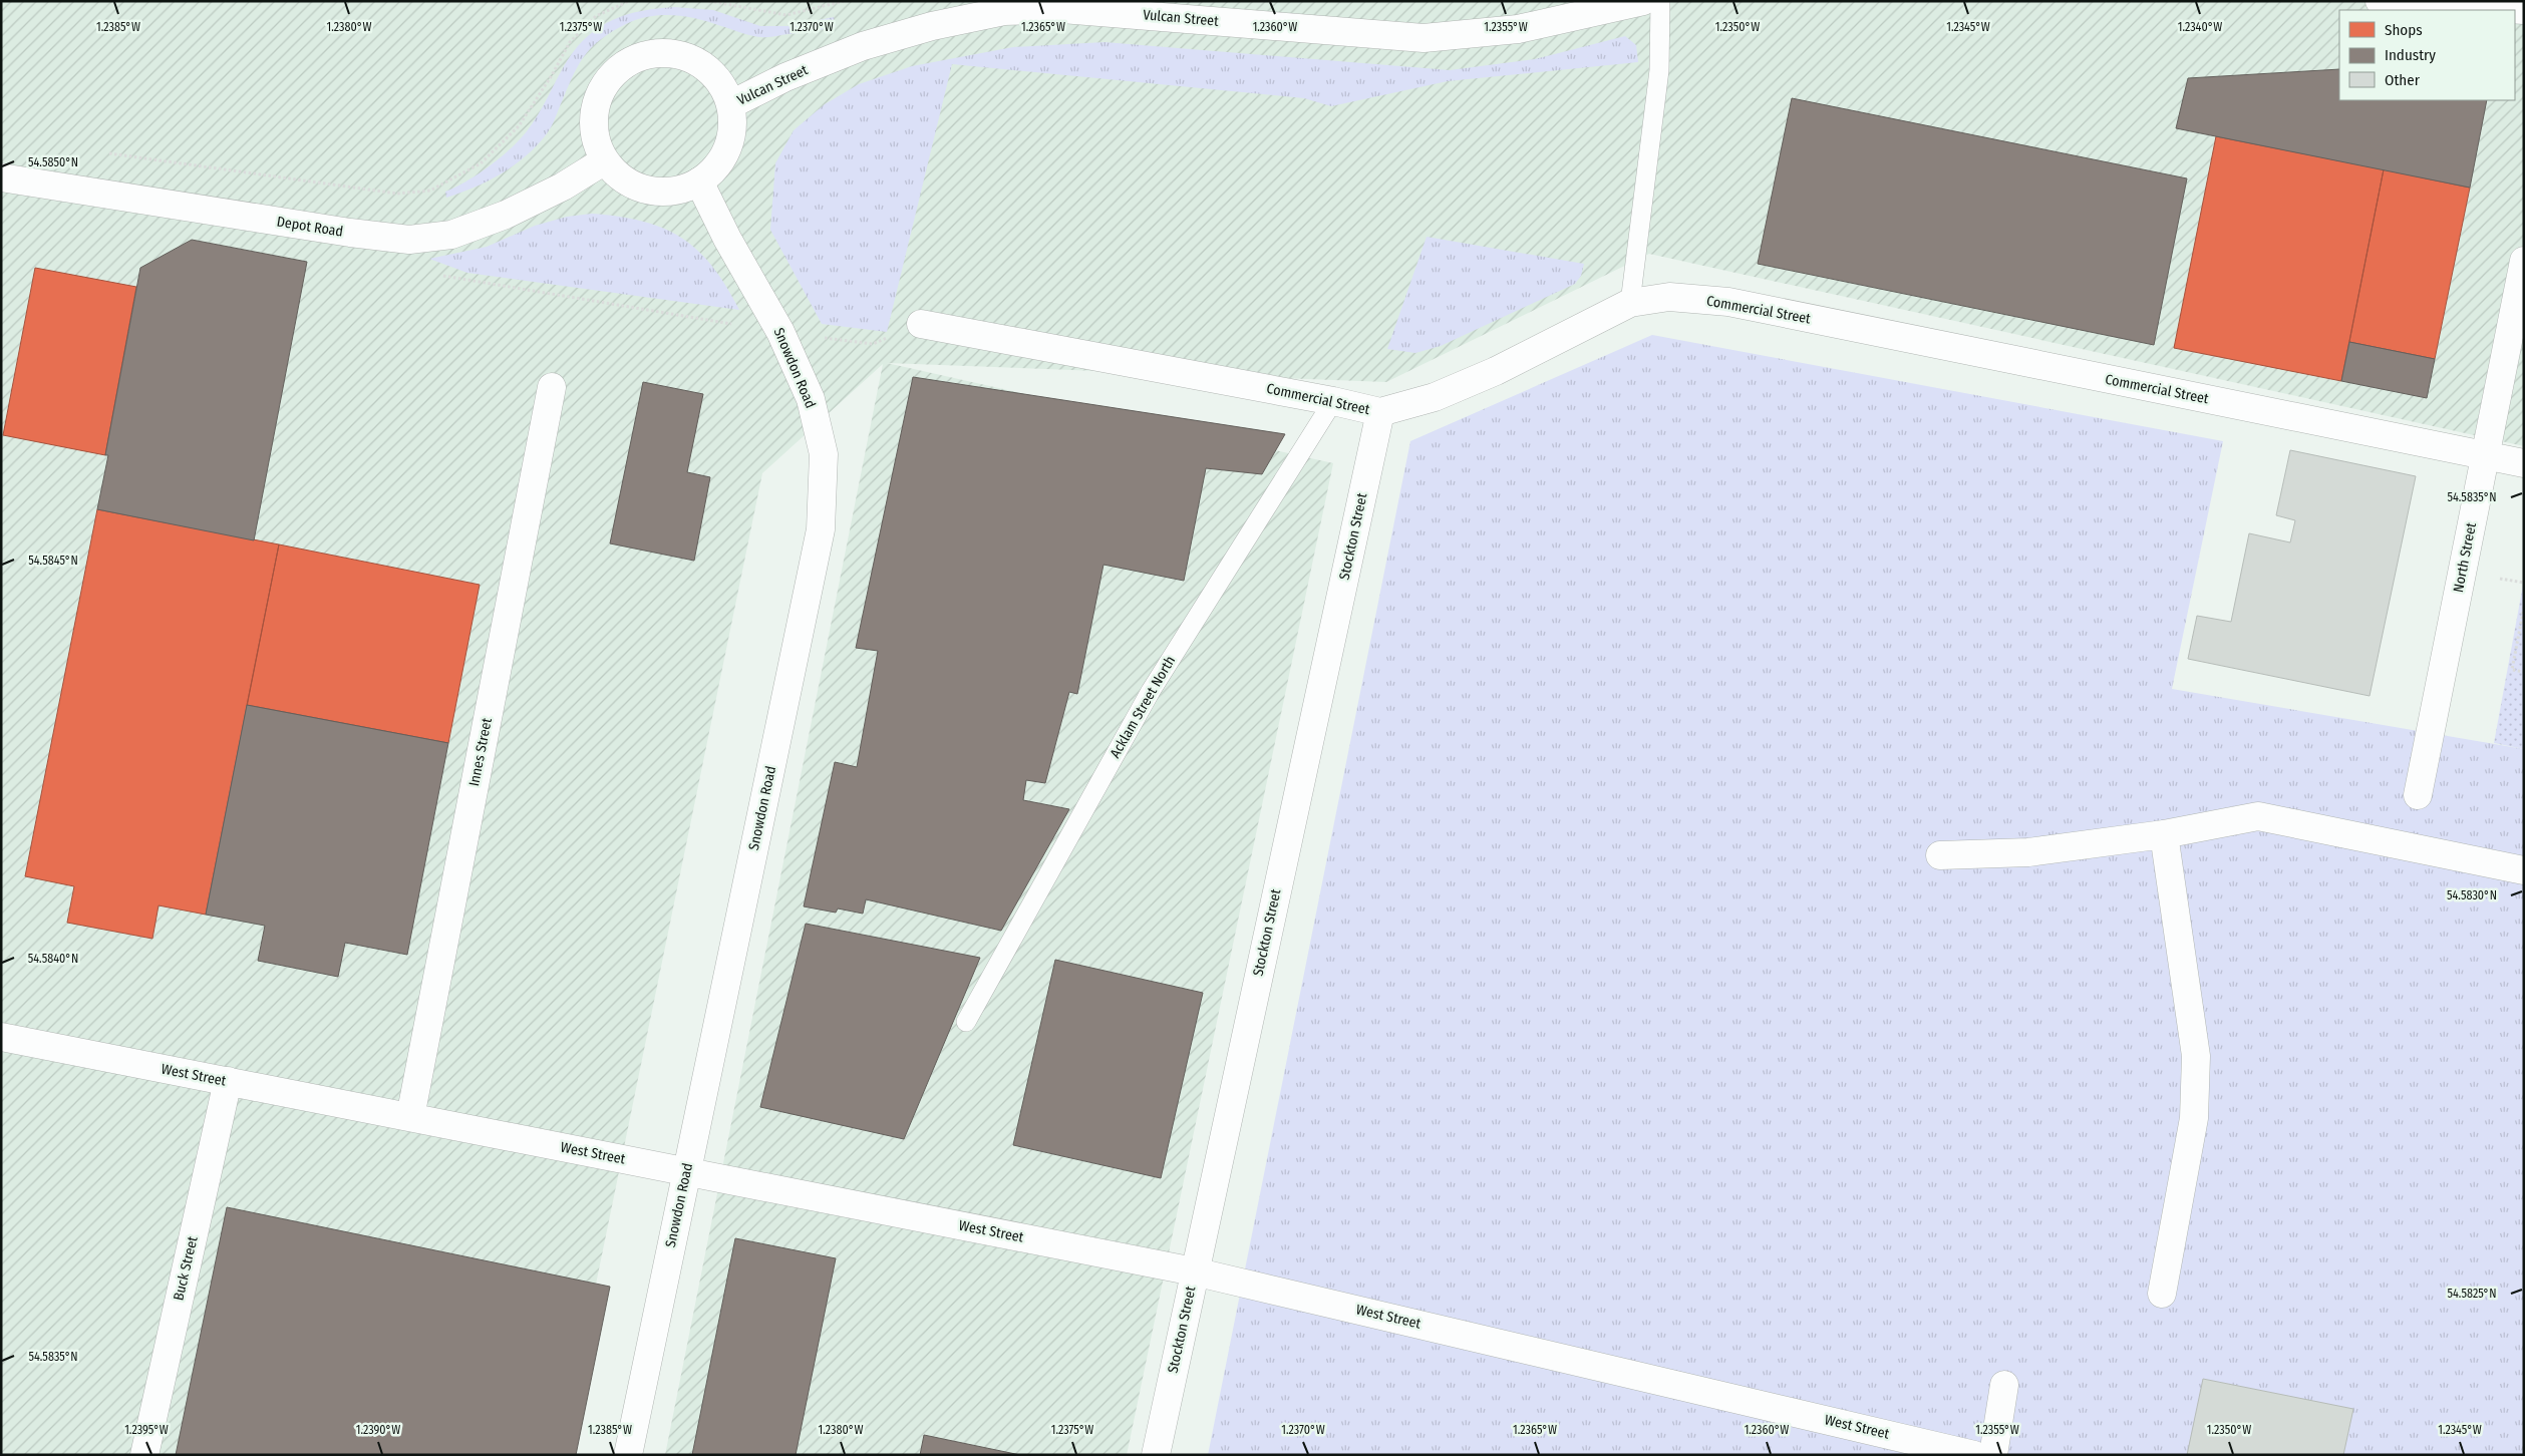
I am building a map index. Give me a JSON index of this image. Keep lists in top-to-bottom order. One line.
{"streets":{"street":["Vulcan Street","Depot Road","Commercial Street","Snowdon Road","Stockton Street","North Street","Innes Street","West Street","Buck Street"],"lane":["Acklam Street North"]},"crossings":[["Vulcan Street","Depot Road"],["Vulcan Street","Snowdon Road"],["Depot Road","Snowdon Road"],["Commercial Street","Stockton Street"],["Commercial Street","North Street"],["Commercial Street","Acklam Street North"],["Snowdon Road","West Street"],["Stockton Street","West Street"],["Innes Street","West Street"],["West Street","Buck Street"]],"legend":["Shops","Industry","Other"],"coordinates":["1.2340°W","1.2385°W","1.2380°W","1.2375°W","1.2370°W","1.2365°W","1.2360°W","1.2355°W","1.2350°W","1.2345°W","54.5850°N","54.5835°N","54.5845°N","54.5830°N","54.5840°N","54.5825°N","1.2395°W","1.2390°W"]}
